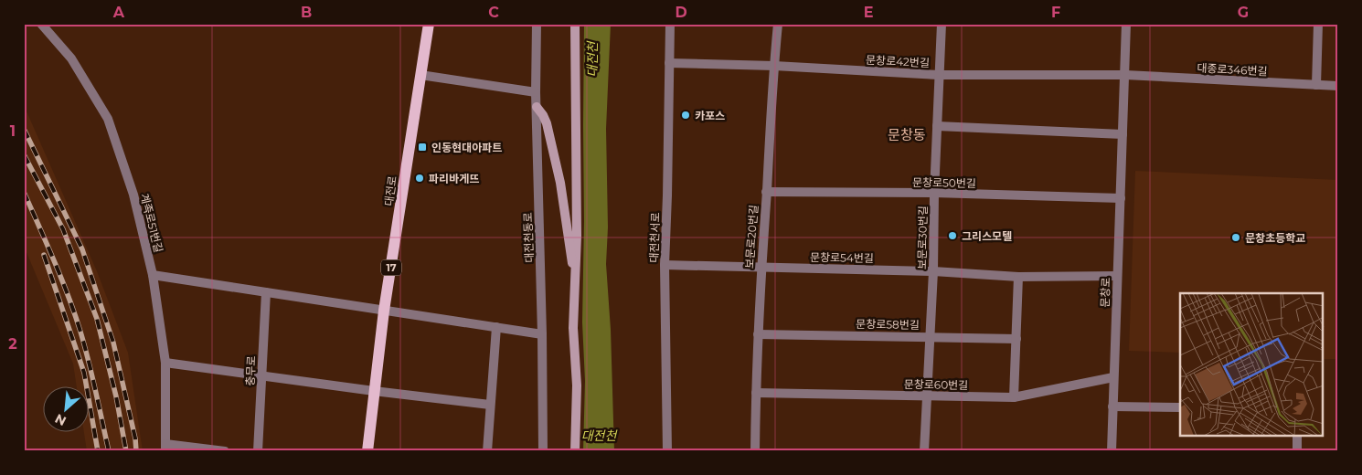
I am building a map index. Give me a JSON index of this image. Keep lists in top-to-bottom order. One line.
{"streets":{"main road":["대전로","17"],"street":["문창로42번길","대종로346번길","문창로50번길","계족로51번길","보문로20번길","대전천동로","대전천서로","보문로30번길","문창로54번길","문창로","문창로58번길","충무로","문창로60번길"]},"crossings":[["문창로42번길","대종로346번길"],["문창로42번길","보문로20번길"],["문창로42번길","대전천서로"],["문창로42번길","보문로30번길"],["문창로42번길","문창로"],["대종로346번길","문창로"],["문창로50번길","보문로20번길"],["문창로50번길","보문로30번길"],["문창로50번길","문창로"],["보문로20번길","문창로54번길"],["보문로20번길","문창로58번길"],["보문로20번길","문창로60번길"],["대전천서로","문창로54번길"],["보문로30번길","문창로54번길"],["보문로30번길","문창로58번길"],["보문로30번길","문창로60번길"],["문창로54번길","문창로"],["문창로","문창로60번길"]],"districts":["문창동"],"water":["대전천"],"places":{"other":["카포스","파리바게뜨","그리스모텔","문창초등학교"],"transit":["인동현대아파트"]},"north":"bottom left","grid":{"columns":["A","B","C","D","E","F","G"],"rows":["1","2"]}}
